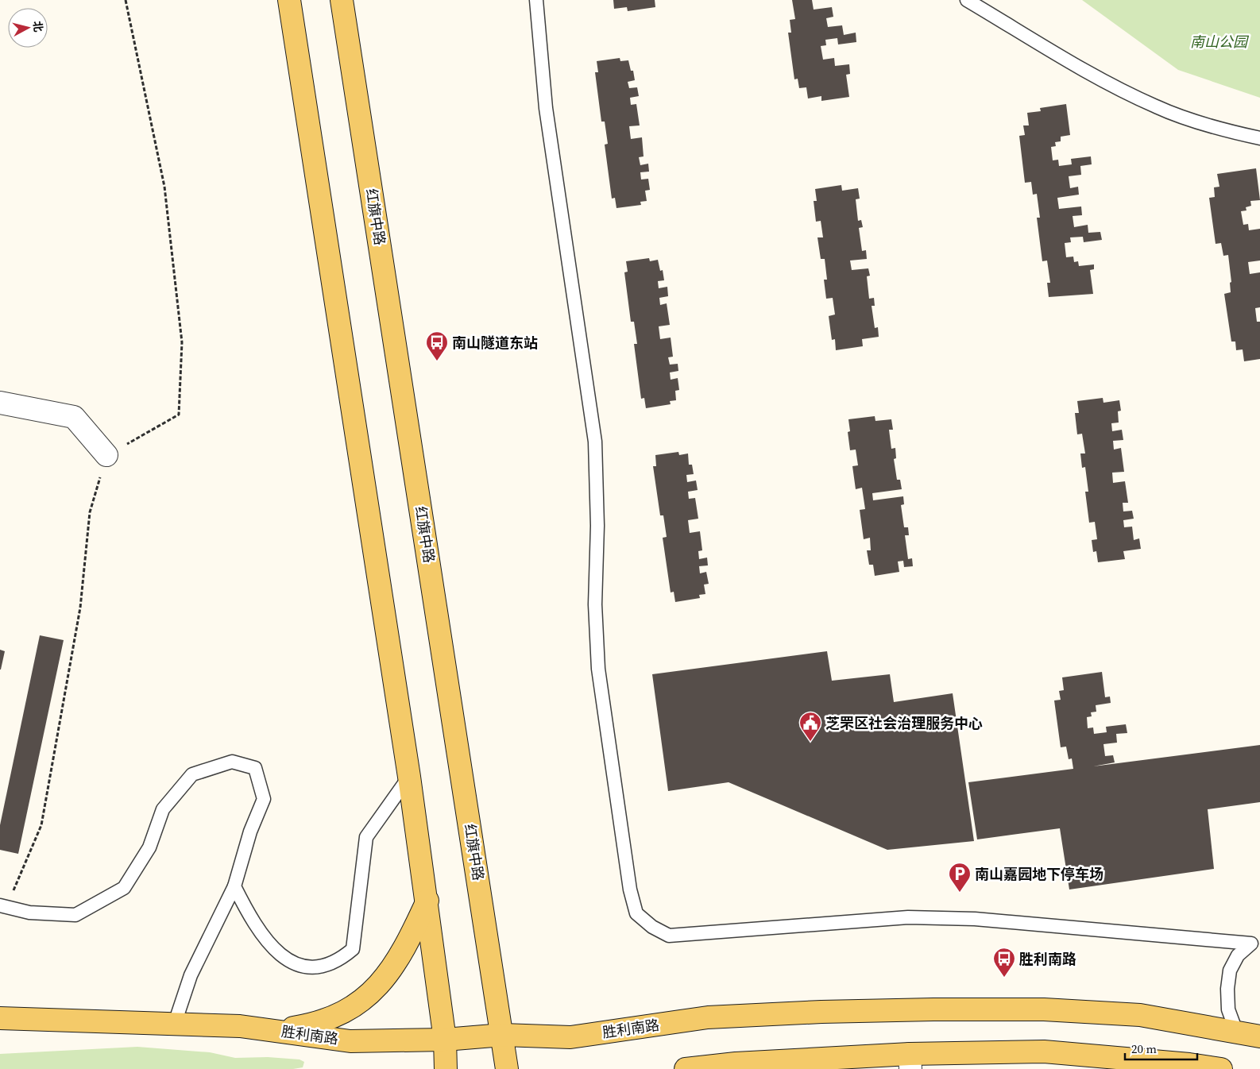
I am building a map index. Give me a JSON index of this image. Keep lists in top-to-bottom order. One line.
{"streets":{"main road":["红旗中路","胜利南路"]},"crossings":[["红旗中路","胜利南路"]],"parks":["南山公园"],"places":{"bus stop":["南山隧道东站","胜利南路"],"public building":["芝罘区社会治理服务中心"],"parking":["南山嘉园地下停车场"]},"scale_bar":"20 m","north":"right"}
